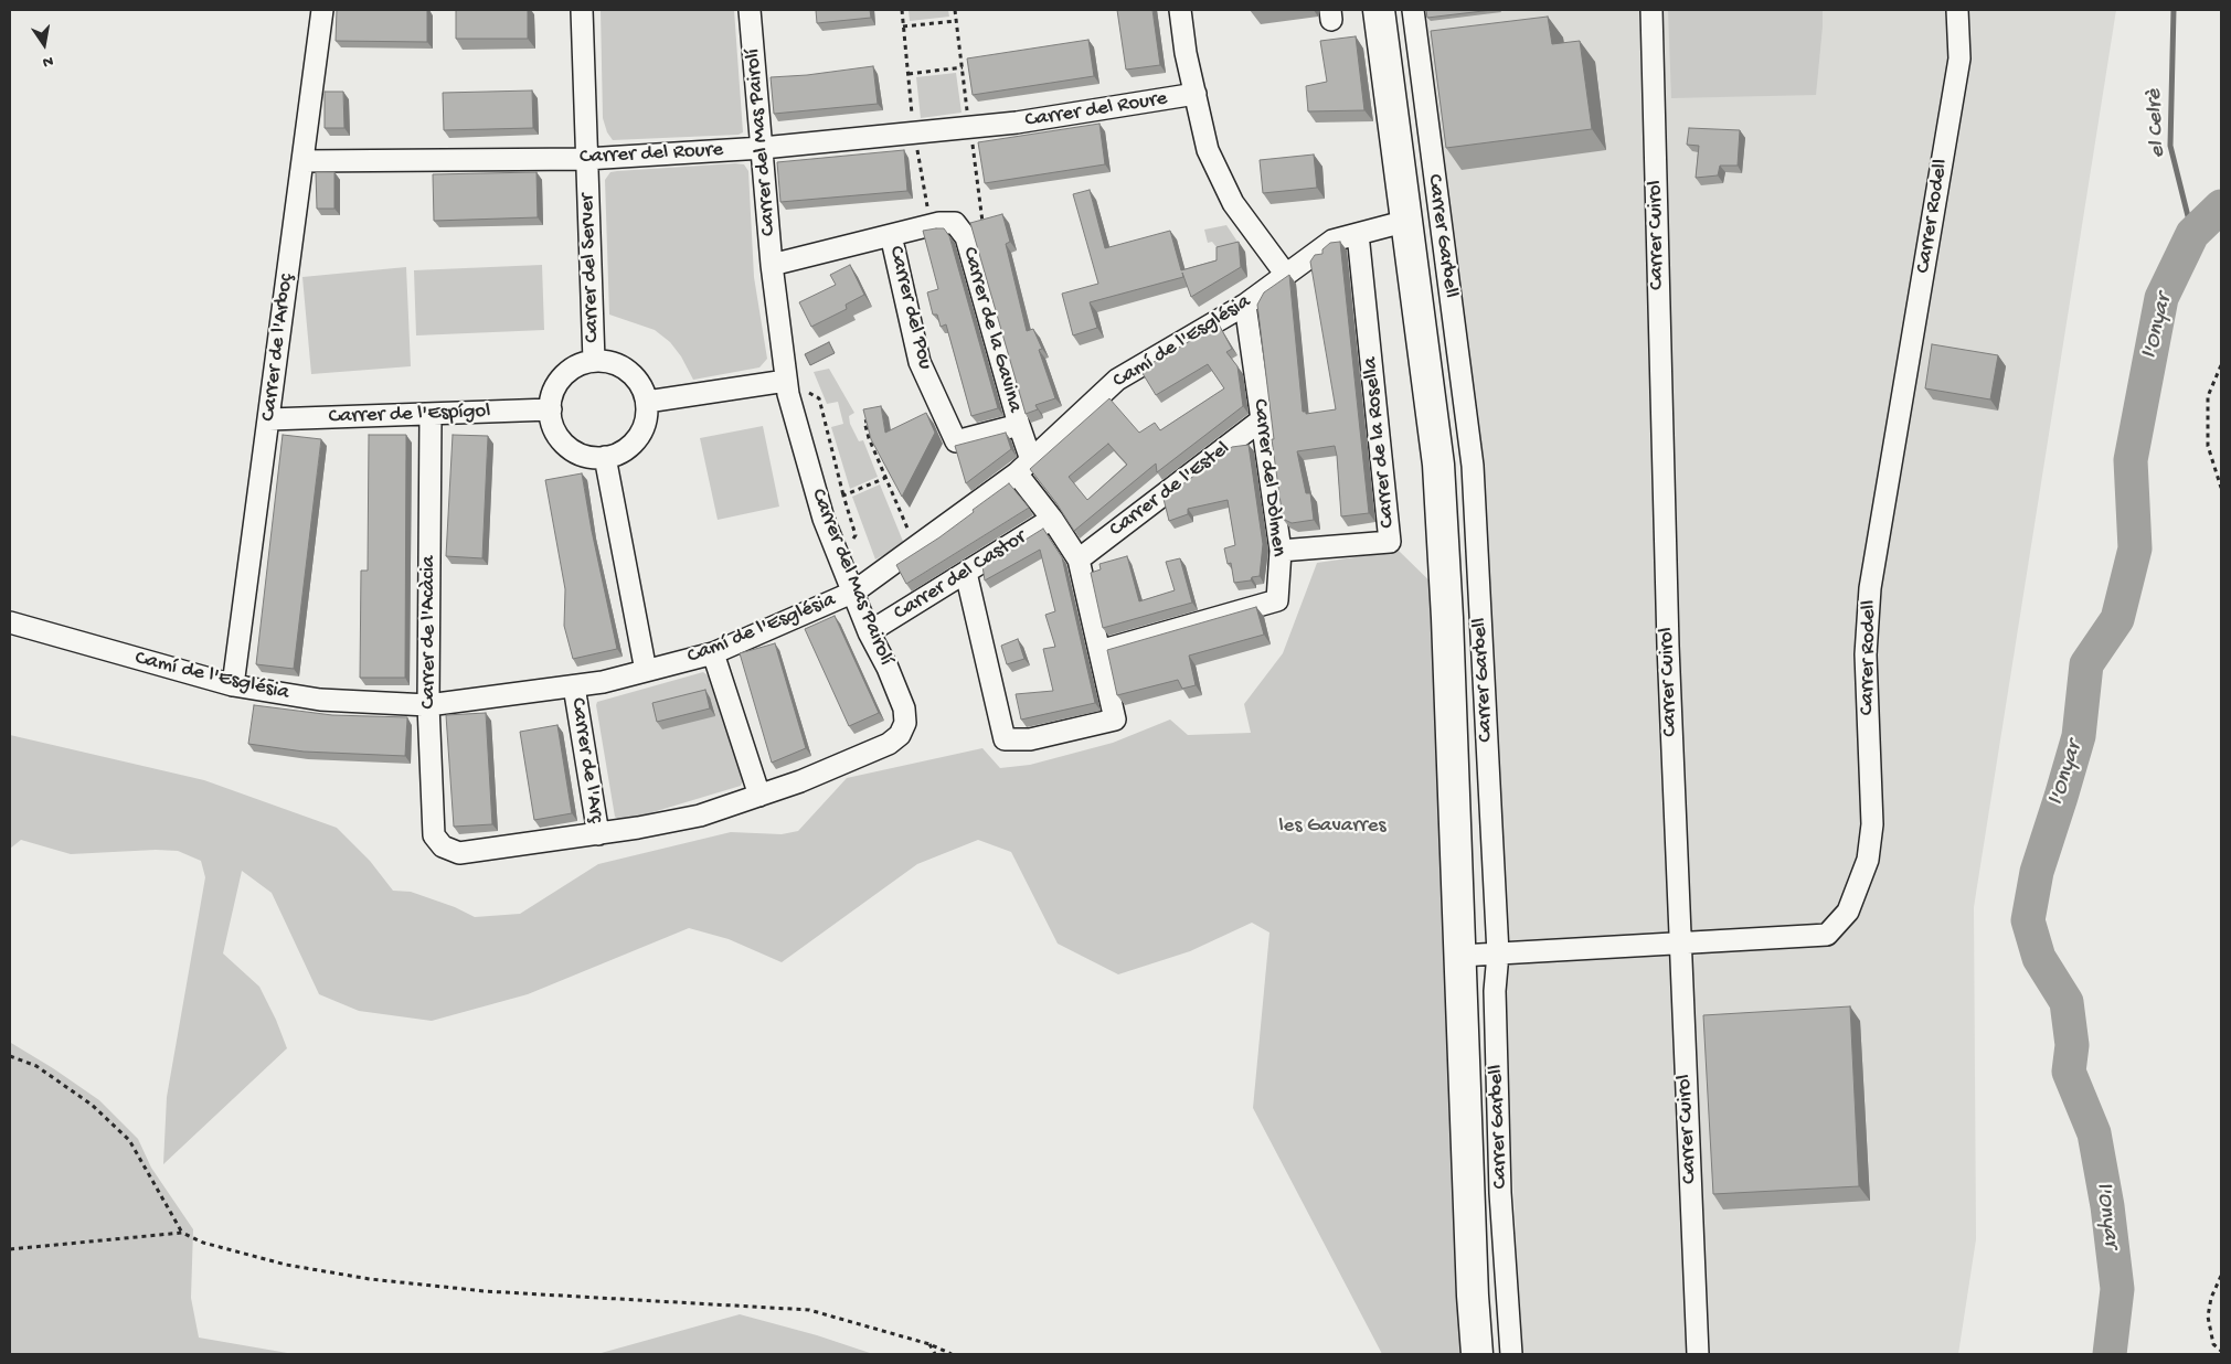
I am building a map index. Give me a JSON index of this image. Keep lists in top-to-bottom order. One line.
{"streets":{"street":["Carrer del Roure","Carrer del Mas Pairolí","Carrer Rodell","Carrer Cuirol","Carrer Garbell","Carrer del Server","Carrer del Pou","Carrer de la Gavina","Camí de l'Església","Carrer de l'Arboç","Carrer de l'Espígol","Carrer de la Rosella","Carrer del Dòlmen","Carrer de l'Estel","Carrer del Castor","Carrer de l'Acàcia","Carrer de l'Arç"]},"crossings":[["Carrer del Roure","Carrer del Mas Pairolí"],["Carrer del Roure","Carrer del Server"],["Carrer del Roure","Carrer de l'Arboç"],["Carrer del Mas Pairolí","Carrer de la Gavina"],["Carrer del Mas Pairolí","Camí de l'Església"],["Carrer del Mas Pairolí","Carrer del Castor"],["Carrer del Mas Pairolí","Carrer de l'Acàcia"],["Carrer del Mas Pairolí","Carrer de l'Arç"],["Carrer Rodell","Carrer Cuirol"],["Carrer Rodell","Carrer Garbell"],["Carrer del Server","Carrer de l'Espígol"],["Carrer del Pou","Carrer de la Gavina"],["Carrer de la Gavina","Camí de l'Església"],["Carrer de la Gavina","Carrer de l'Estel"],["Carrer de la Gavina","Carrer del Castor"],["Camí de l'Església","Carrer de l'Arboç"],["Camí de l'Església","Carrer de la Rosella"],["Camí de l'Església","Carrer del Dòlmen"],["Camí de l'Església","Carrer de l'Acàcia"],["Camí de l'Església","Carrer de l'Arç"],["Carrer de l'Arboç","Carrer de l'Espígol"],["Carrer de l'Espígol","Carrer de l'Acàcia"],["Carrer de la Rosella","Carrer del Dòlmen"],["Carrer del Dòlmen","Carrer de l'Estel"]],"water":["el Celrè","l'Onyar"],"parks":["les Gavarres"],"north":"bottom"}
